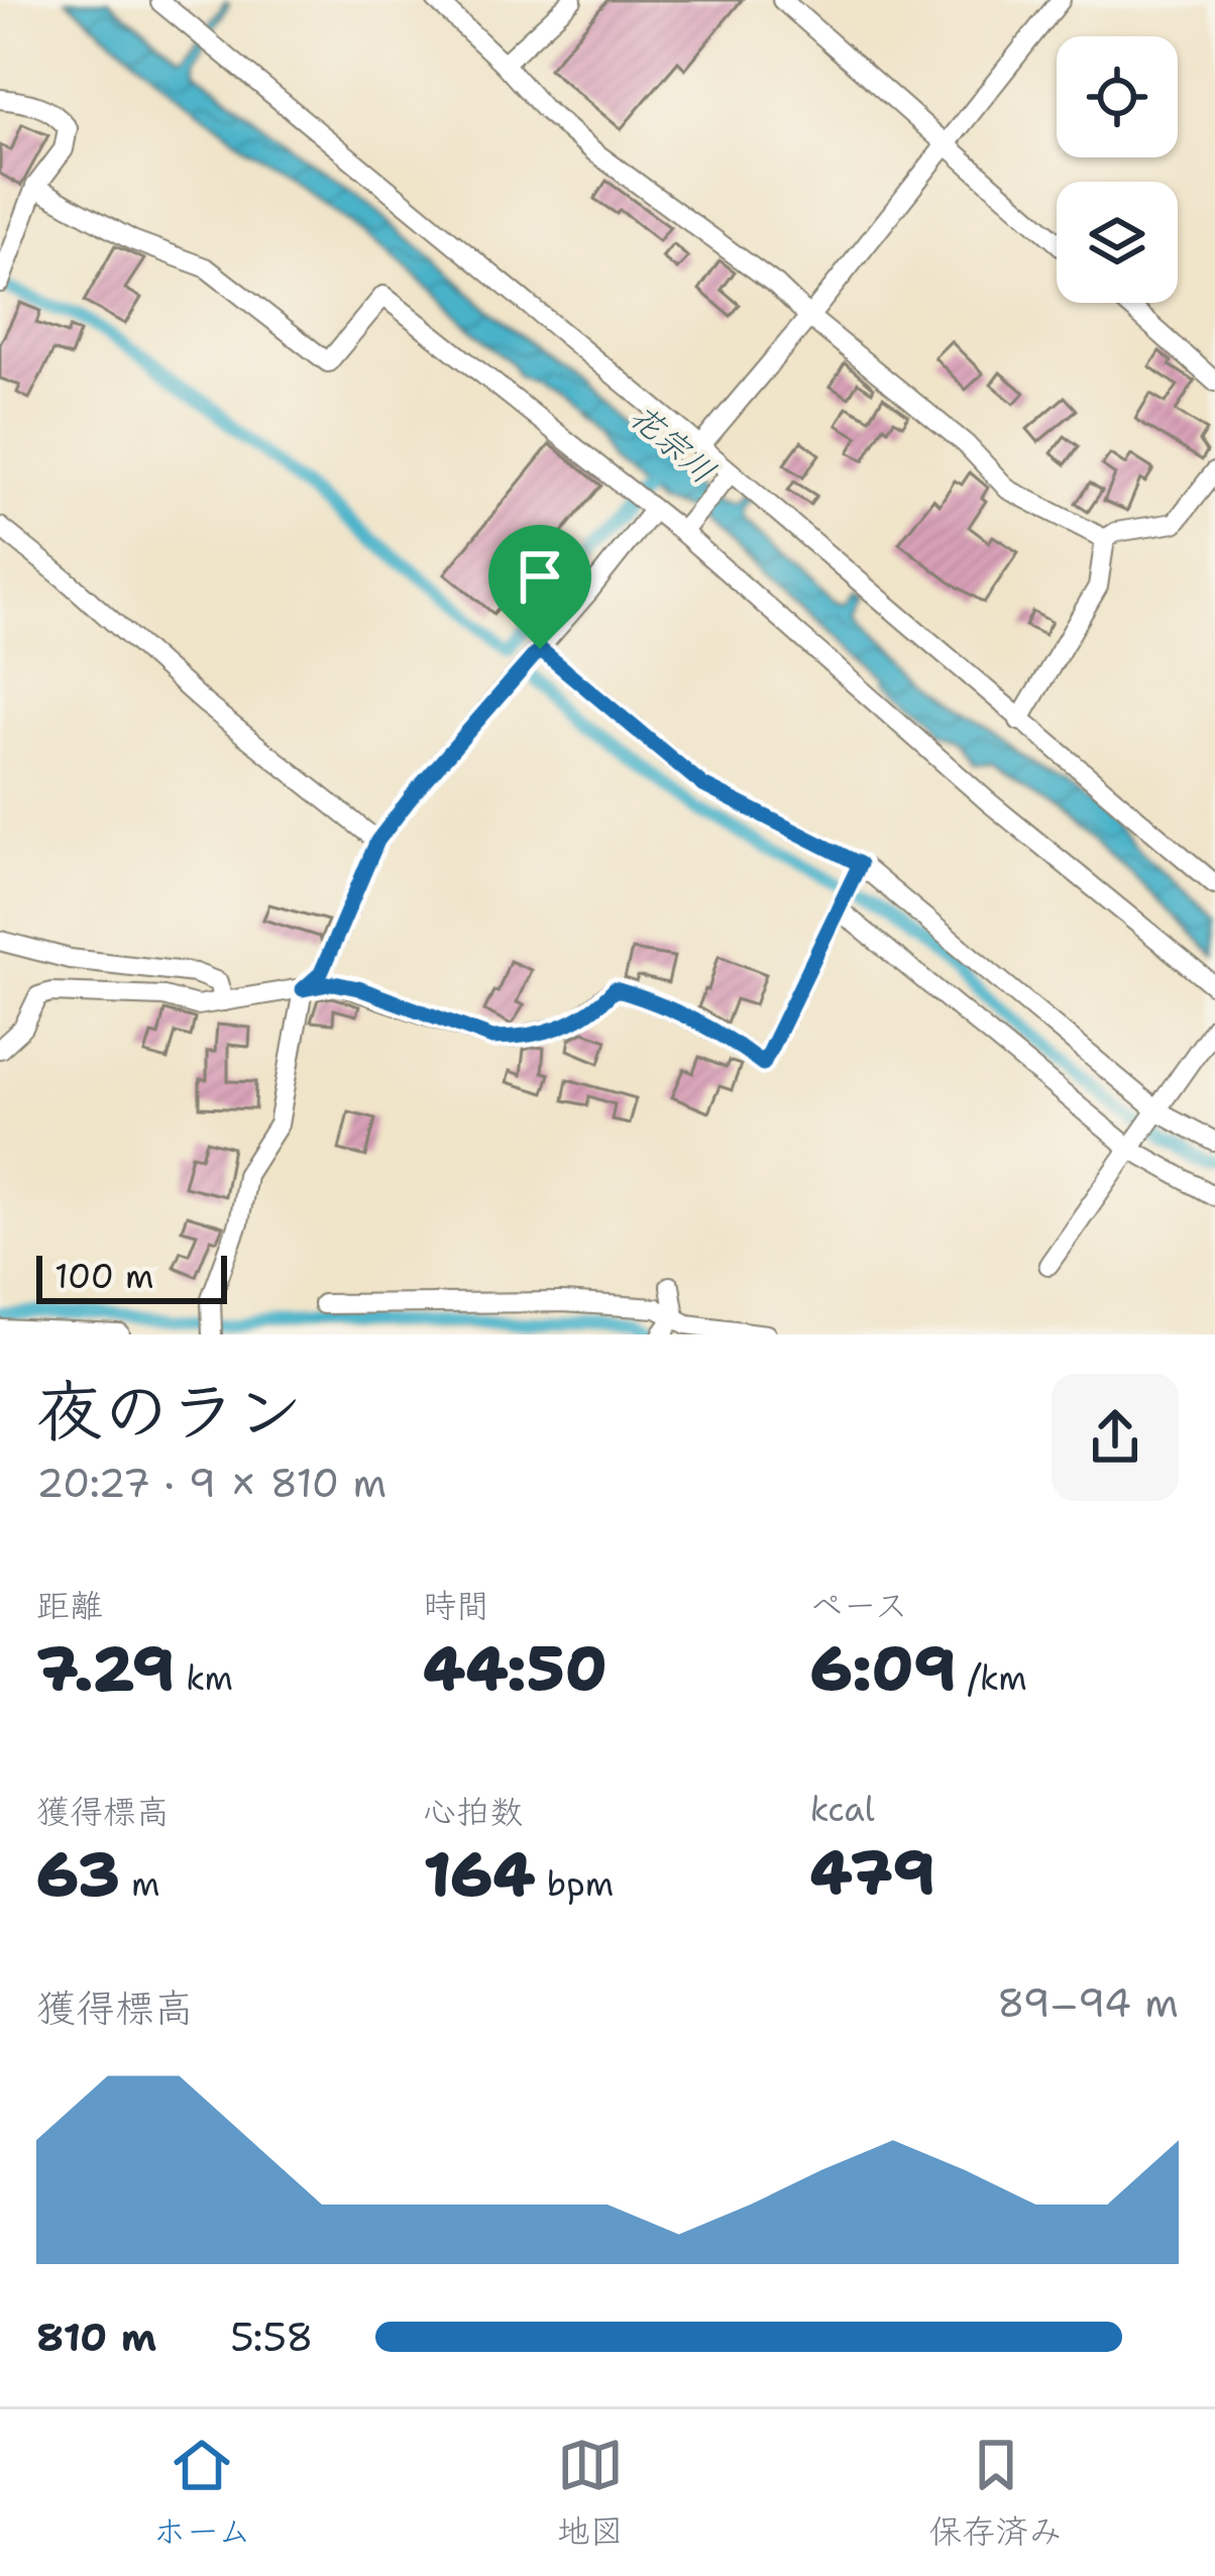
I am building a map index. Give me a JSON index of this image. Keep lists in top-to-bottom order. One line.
{"water":["花宗川"],"scale_bar":"100 m","page":{"scale":"100 m","heading":["夜のラン","20:27 · 9 × 810 m"],"stats":[["距離","7.29 km"],["時間","44:50"],["ペース","6:09 /km"],["獲得標高","63 m"],["心拍数","164 bpm"],["kcal","479"]],"chart":["獲得標高","89–94 m"],"list":[{"name":"810 m","note":"5:58"}],"tabs":["ホーム","地図","保存済み"]}}
